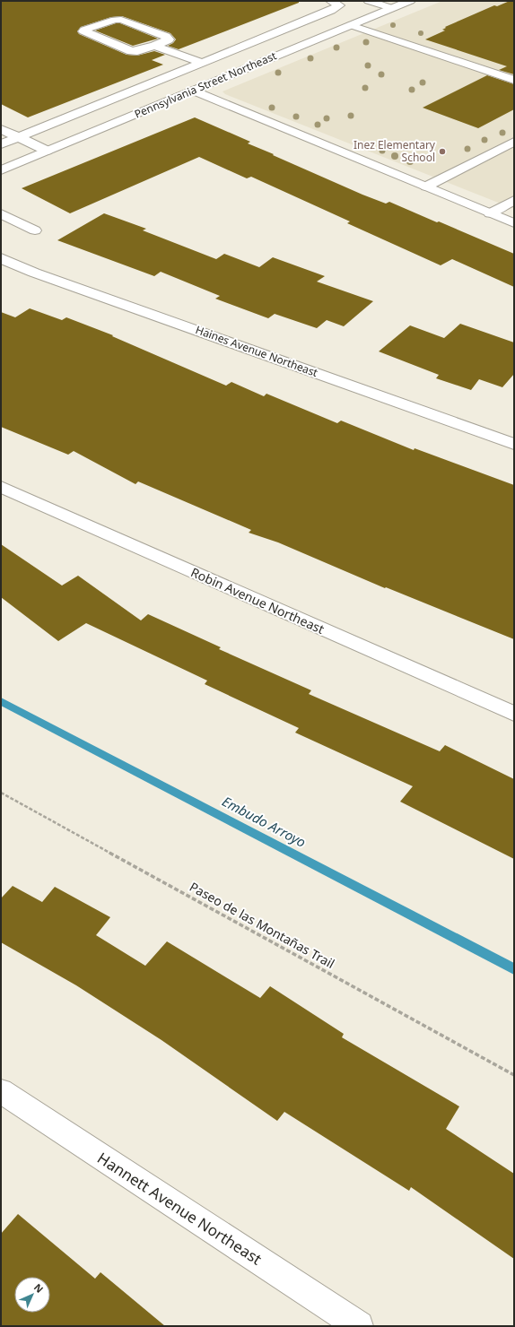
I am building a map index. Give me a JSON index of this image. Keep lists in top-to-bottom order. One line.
{"streets":{"street":["Pennsylvania Street Northeast","Haines Avenue Northeast","Robin Avenue Northeast","Hannett Avenue Northeast"],"path":["Paseo de las Montañas Trail"]},"water":["Embudo Arroyo"],"places":["Inez Elementary School"],"north":"top right"}
